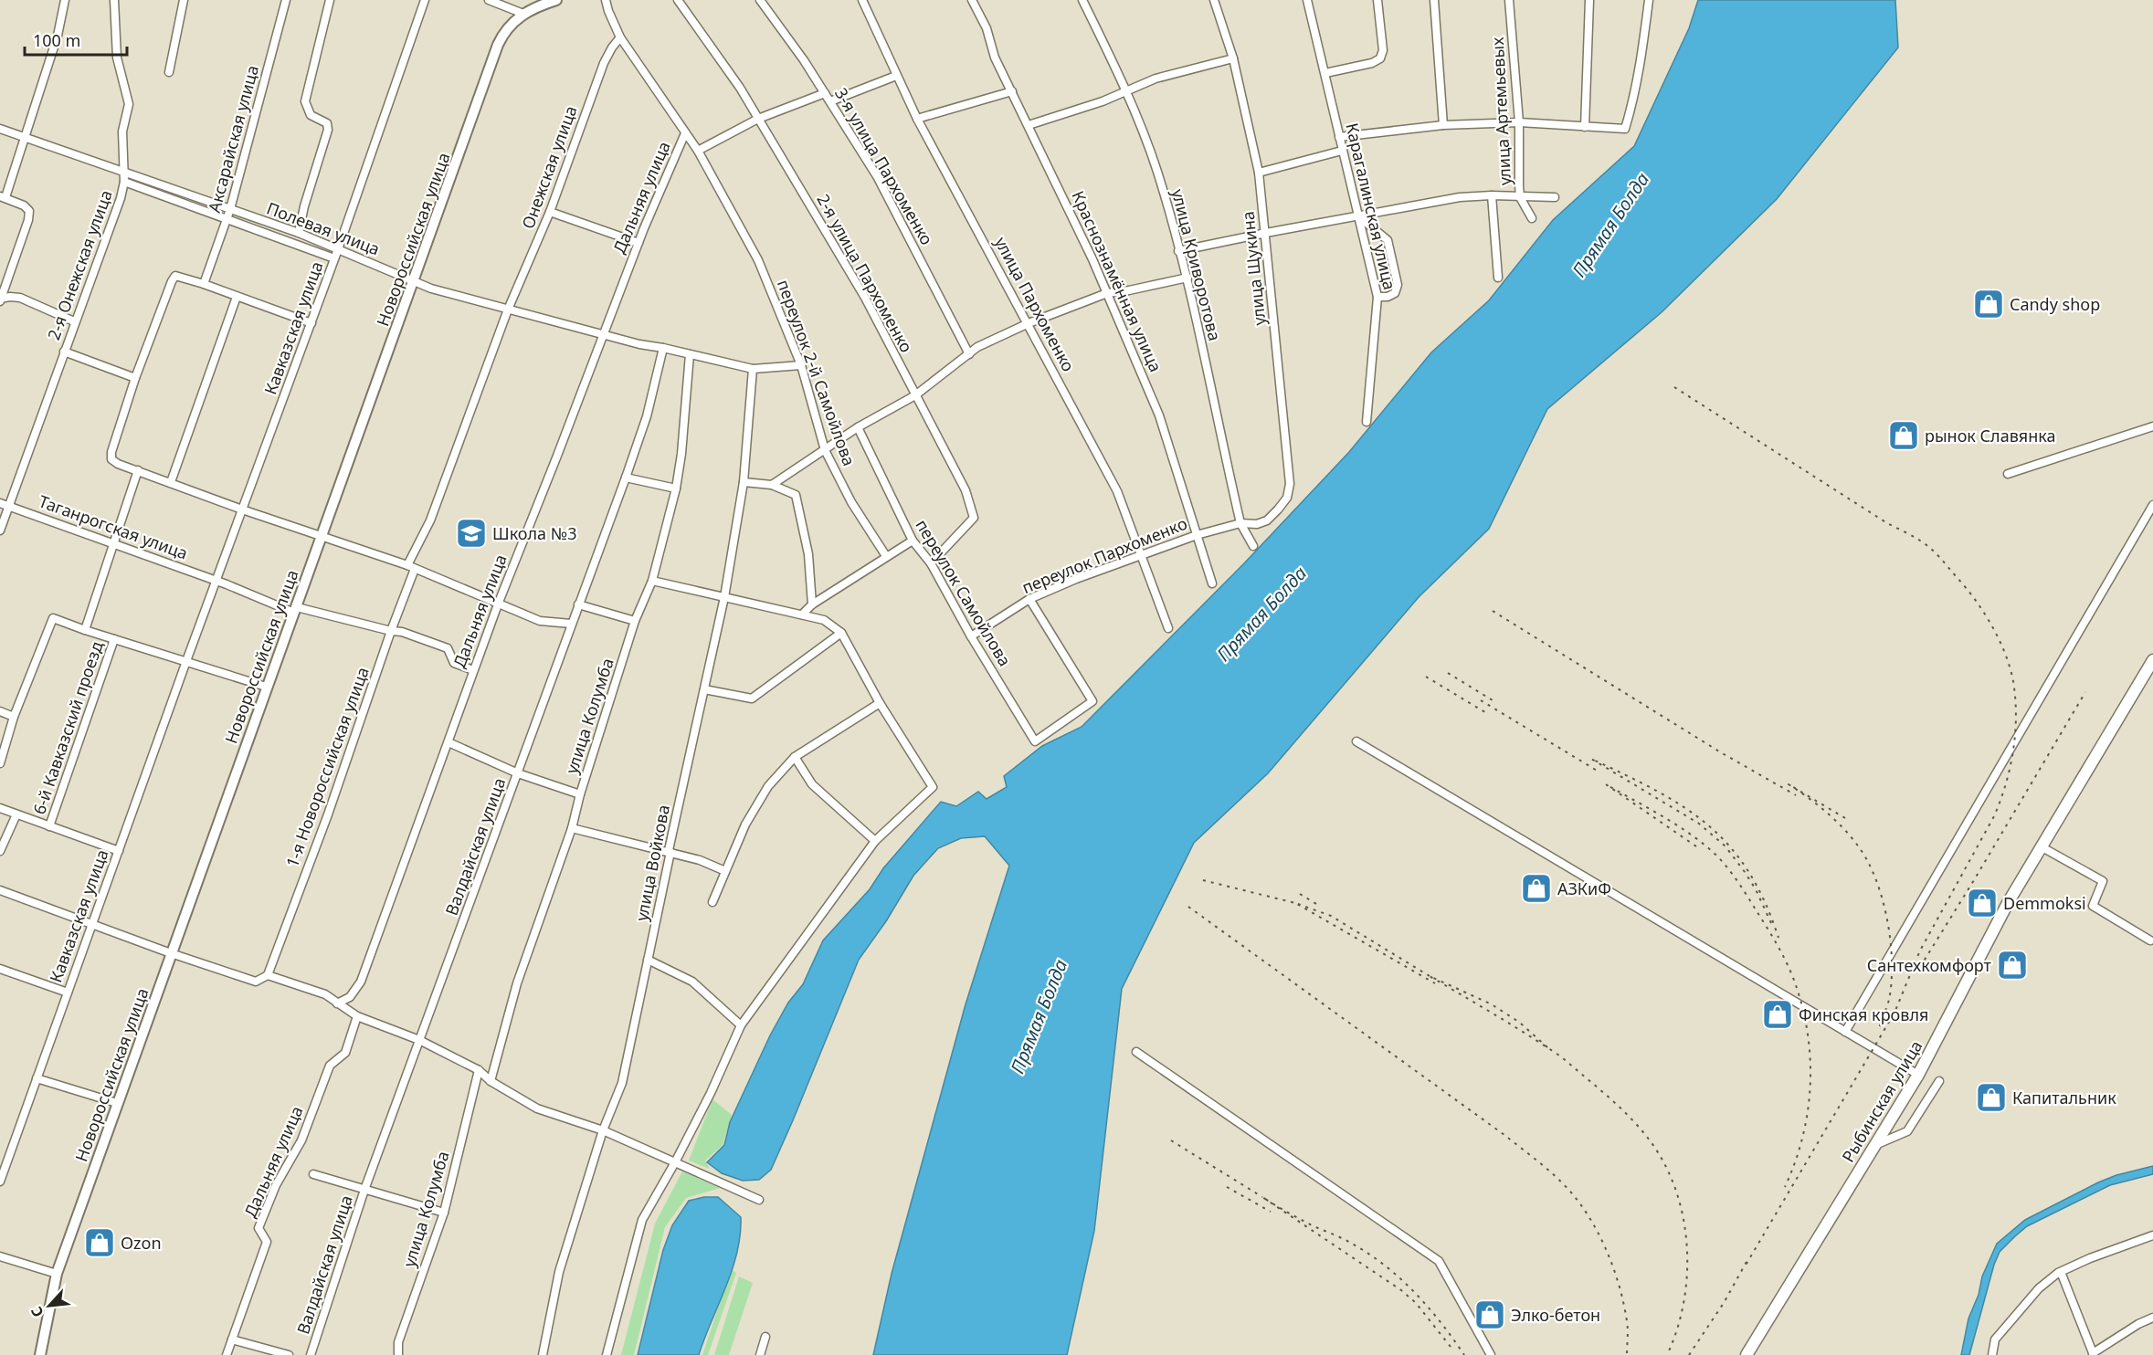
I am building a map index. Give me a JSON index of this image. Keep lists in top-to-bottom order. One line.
{"streets":{"main road":["Рыбинская улица"],"street":["улица Артемьевых","Аксарайская улица","3-я улица Пархоменко","Онежская улица","Дальняя улица","Карагалинская улица","Полевая улица","Новороссийская улица","2-я Онежская улица","улица Криворотова","улица Щукина","2-я улица Пархоменко","Краснознамённая улица","улица Пархоменко","Кавказская улица","переулок 2-й Самойлова","Таганрогская улица","переулок Пархоменко","переулок Самойлова","улица Колумба","6-й Кавказский проезд","1-я Новороссийская улица","Валдайская улица","улица Войкова"]},"crossings":[["Аксарайская улица","Полевая улица"],["Онежская улица","Полевая улица"],["Онежская улица","переулок 2-й Самойлова"],["Онежская улица","1-я Новороссийская улица"],["Дальняя улица","Полевая улица"],["Дальняя улица","переулок 2-й Самойлова"],["Дальняя улица","Таганрогская улица"],["Полевая улица","Новороссийская улица"],["Полевая улица","2-я Онежская улица"],["Полевая улица","Кавказская улица"],["Полевая улица","переулок 2-й Самойлова"],["Полевая улица","улица Колумба"],["Полевая улица","1-я Новороссийская улица"],["Полевая улица","Валдайская улица"],["Полевая улица","улица Войкова"],["Новороссийская улица","Таганрогская улица"],["2-я Онежская улица","Таганрогская улица"],["улица Криворотова","переулок Пархоменко"],["улица Щукина","переулок Пархоменко"],["2-я улица Пархоменко","переулок Самойлова"],["Краснознамённая улица","переулок Пархоменко"],["улица Пархоменко","переулок Пархоменко"],["Кавказская улица","Таганрогская улица"],["Таганрогская улица","1-я Новороссийская улица"],["переулок Пархоменко","переулок Самойлова"]],"water":["Прямая Болда"],"places":{"shop":["Candy shop","рынок Славянка","АЗКиФ","Demmoksi","Сантехкомфорт","Финская кровля","Капитальник","Ozon","Элко-бетон"],"school or university":["Школа №3"]},"scale_bar":"100 m","north":"bottom left"}
